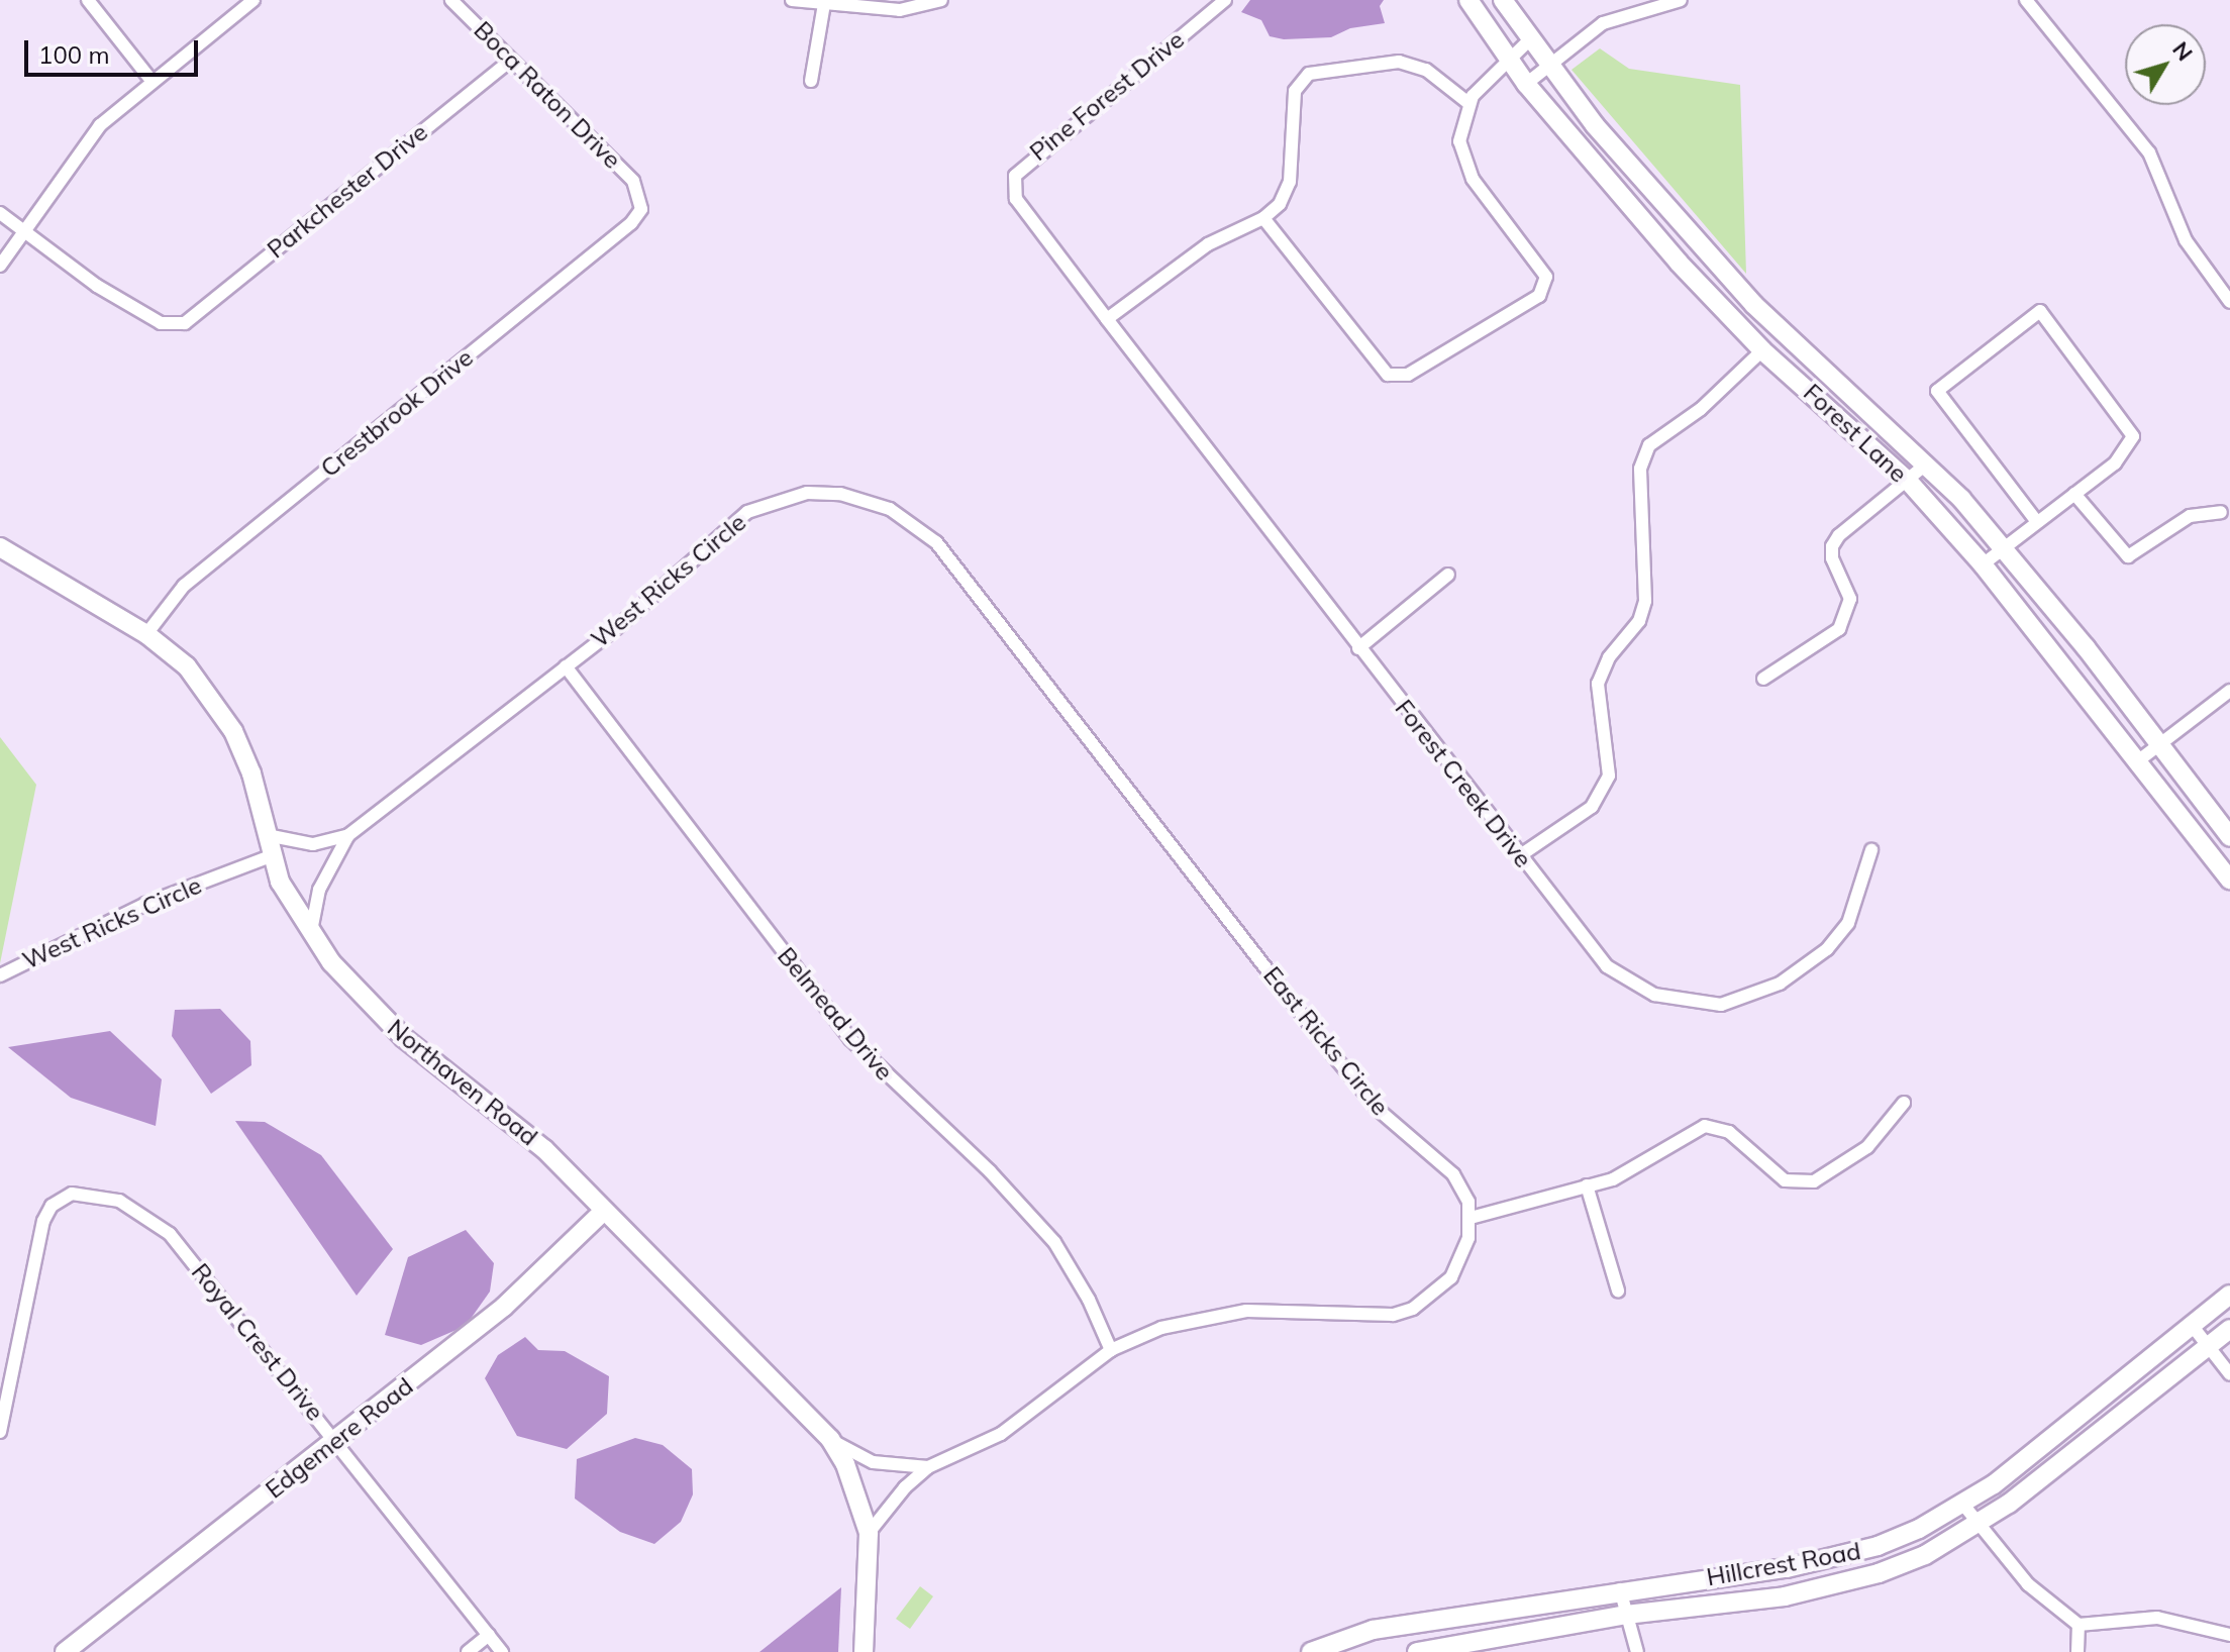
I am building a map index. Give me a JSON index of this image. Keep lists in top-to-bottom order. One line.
{"streets":{"main road":["Forest Lane","Northaven Road","Edgemere Road","Hillcrest Road"],"street":["Boca Raton Drive","Pine Forest Drive","Parkchester Drive","Crestbrook Drive","West Ricks Circle","Forest Creek Drive","Belmead Drive","East Ricks Circle","Royal Crest Drive"]},"crossings":[["Boca Raton Drive","Parkchester Drive"],["Boca Raton Drive","Crestbrook Drive"],["Pine Forest Drive","Forest Creek Drive"],["Crestbrook Drive","Northaven Road"],["West Ricks Circle","Belmead Drive"],["West Ricks Circle","East Ricks Circle"],["West Ricks Circle","Northaven Road"],["Northaven Road","Edgemere Road"],["Royal Crest Drive","Edgemere Road"]],"scale_bar":"100 m","north":"top right"}
